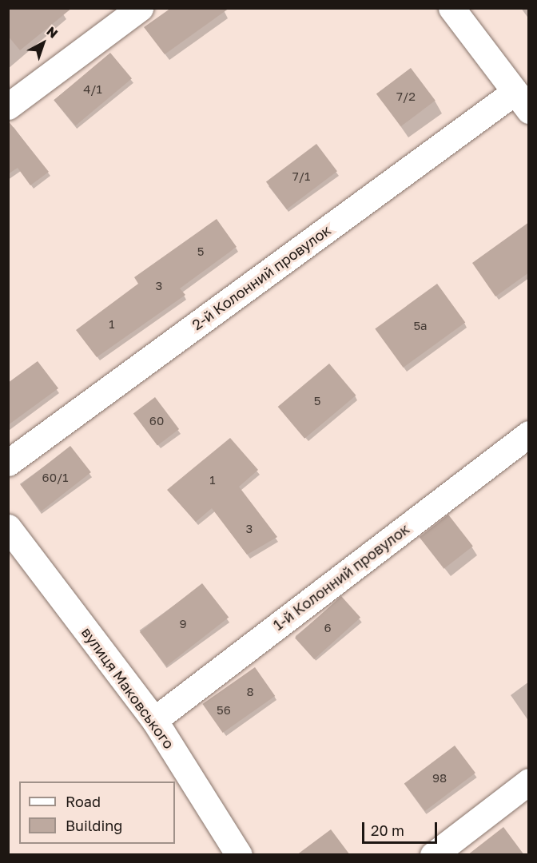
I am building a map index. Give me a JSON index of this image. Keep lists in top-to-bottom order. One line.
{"streets":{"street":["2-й Колонний провулок","1-й Колонний провулок","вулиця Маковського"]},"crossings":[["1-й Колонний провулок","вулиця Маковського"]],"house_numbers":["4/1","7/2","7/1","5","3","1","5а","5","60","60/1","1","3","9","6","8","56","98"],"legend":["Road","Building"],"scale_bar":"20 m","north":"top right"}
